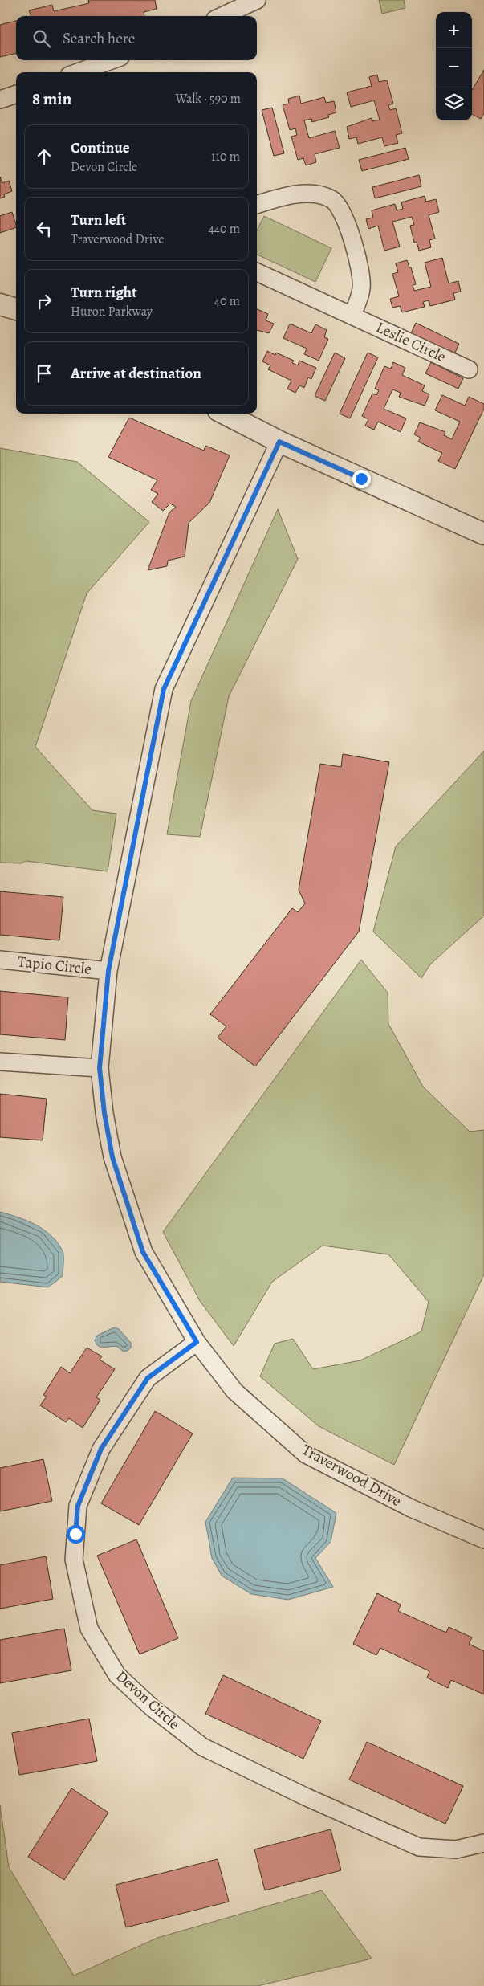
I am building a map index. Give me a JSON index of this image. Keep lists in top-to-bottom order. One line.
{"streets":{"street":["Leslie Circle","Tapio Circle","Traverwood Drive","Devon Circle"]},"crossings":[["Tapio Circle","Traverwood Drive"],["Traverwood Drive","Devon Circle"]],"page":{"map_buttons":["+","−"],"search":"Search here","heading":["8 min","Walk · 590 m"],"list":[["Continue","Devon Circle","110 m"],["Turn left","Traverwood Drive","440 m"],["Turn right","Huron Parkway","40 m"],"Arrive at destination"]}}
